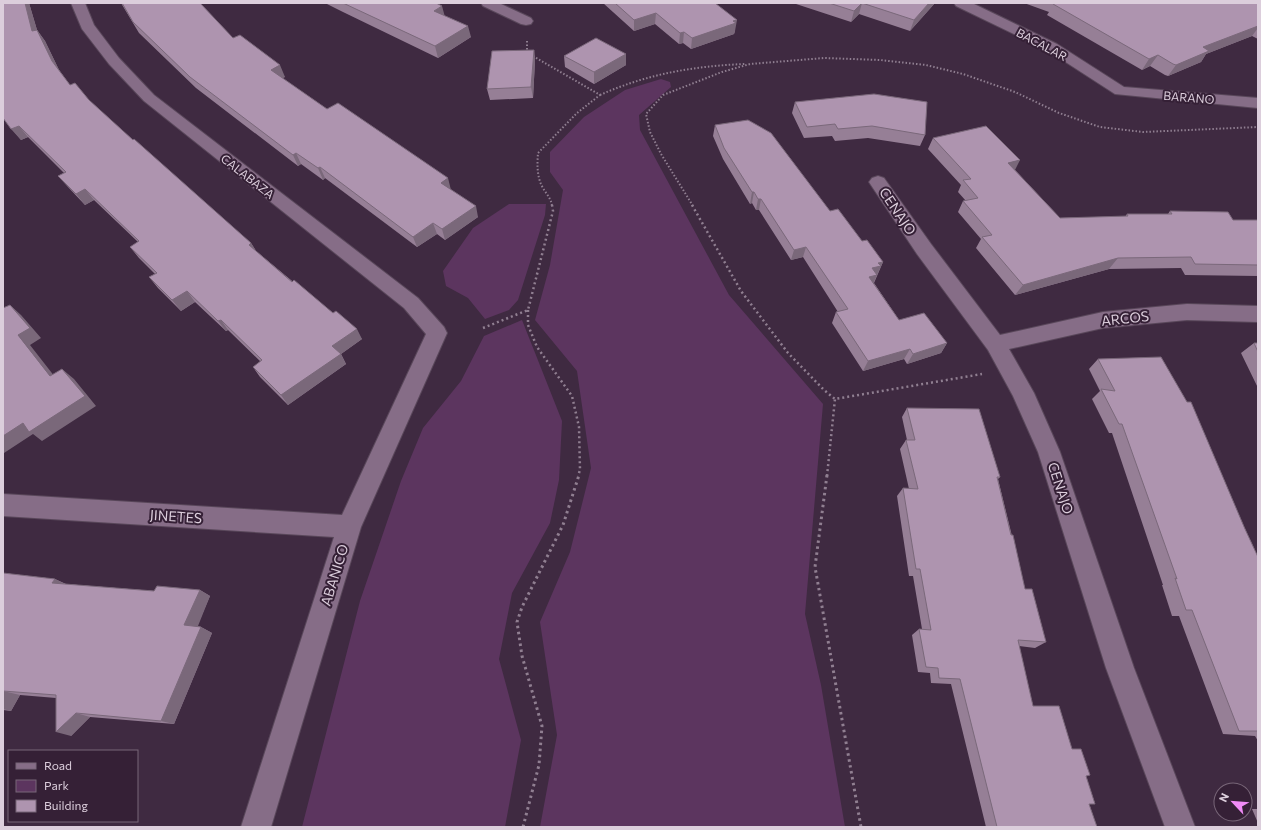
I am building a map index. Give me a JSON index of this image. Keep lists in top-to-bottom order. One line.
{"streets":{"street":["BACALAR","BARANO","CALABAZA","CENAJO","ARCOS","JINETES","ABANICO"]},"crossings":[["BACALAR","BARANO"],["CALABAZA","ABANICO"],["CENAJO","ARCOS"],["JINETES","ABANICO"]],"legend":["Road","Park","Building"],"north":"top left"}
